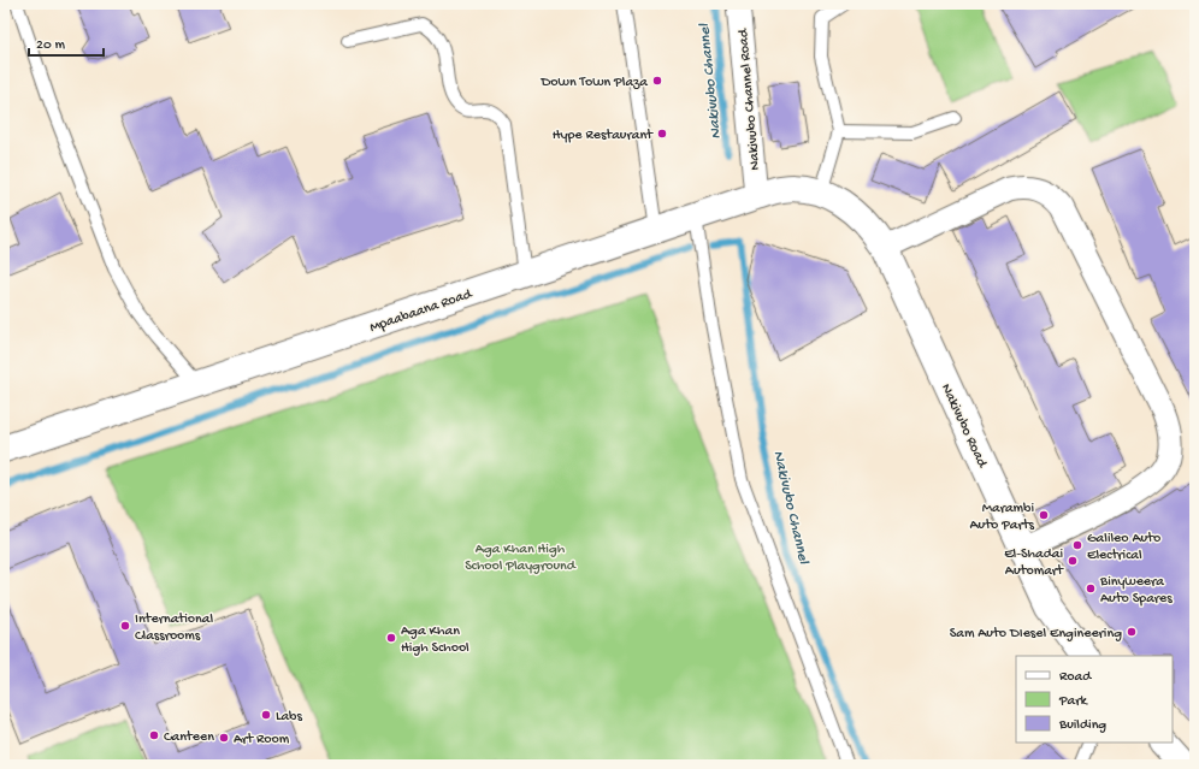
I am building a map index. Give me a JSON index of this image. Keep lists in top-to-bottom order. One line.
{"streets":{"street":["Nakivubo Channel Road","Mpaabaana Road","Nakivubo Road"]},"crossings":[["Nakivubo Channel Road","Mpaabaana Road"],["Mpaabaana Road","Nakivubo Road"]],"water":["Nakivubo Channel"],"parks":["Aga Khan High School Playground"],"places":["Down Town Plaza","Hype Restaurant","Marambi Auto Parts","Galileo Auto Electrical","El-Shadai Automart","Binyweera Auto Spares","International Classrooms","Sam Auto DIesel Engineering","Aga Khan High School","Labs","Canteen","Art Room"],"legend":["Road","Park","Building"],"scale_bar":"20 m"}
